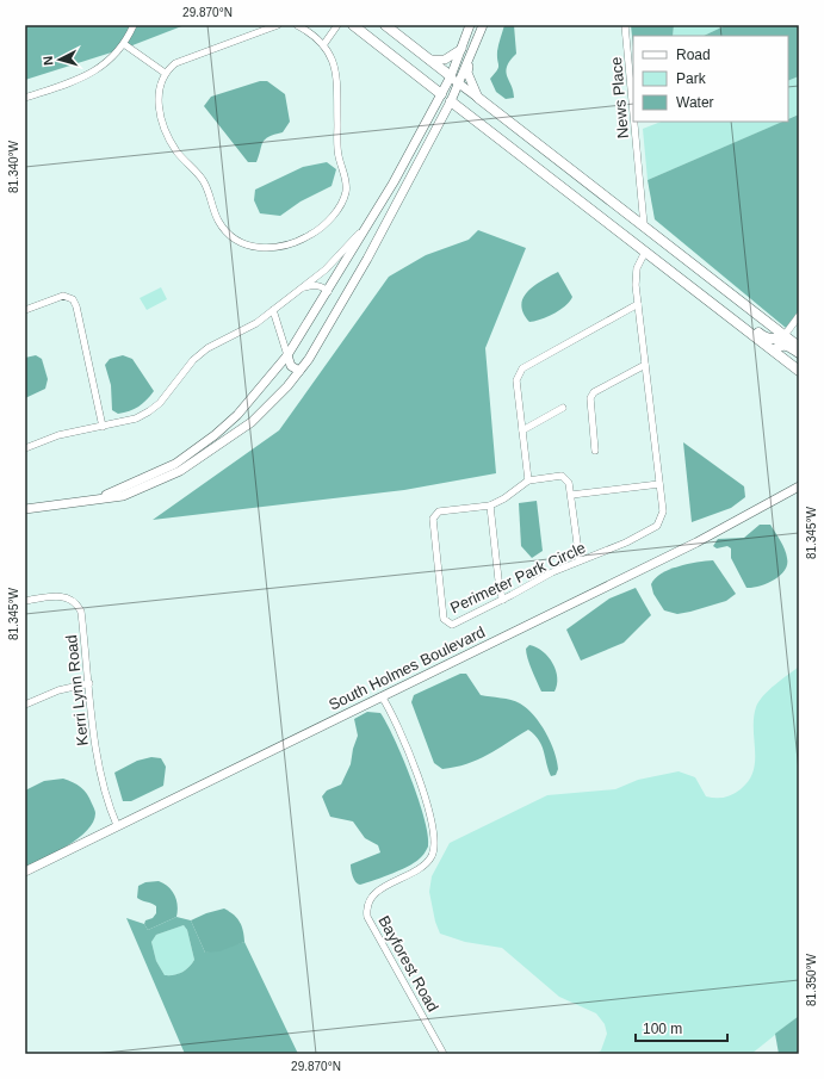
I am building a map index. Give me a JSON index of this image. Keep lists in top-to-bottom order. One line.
{"streets":{"main road":["South Holmes Boulevard"],"street":["News Place","Perimeter Park Circle","Kerri Lynn Road","Bayforest Road"]},"crossings":[["South Holmes Boulevard","Kerri Lynn Road"],["South Holmes Boulevard","Bayforest Road"]],"legend":["Road","Park","Water"],"scale_bar":"100 m","north":"left","coordinates":["29.870°N","81.340°W","81.345°W","81.350°W"]}
